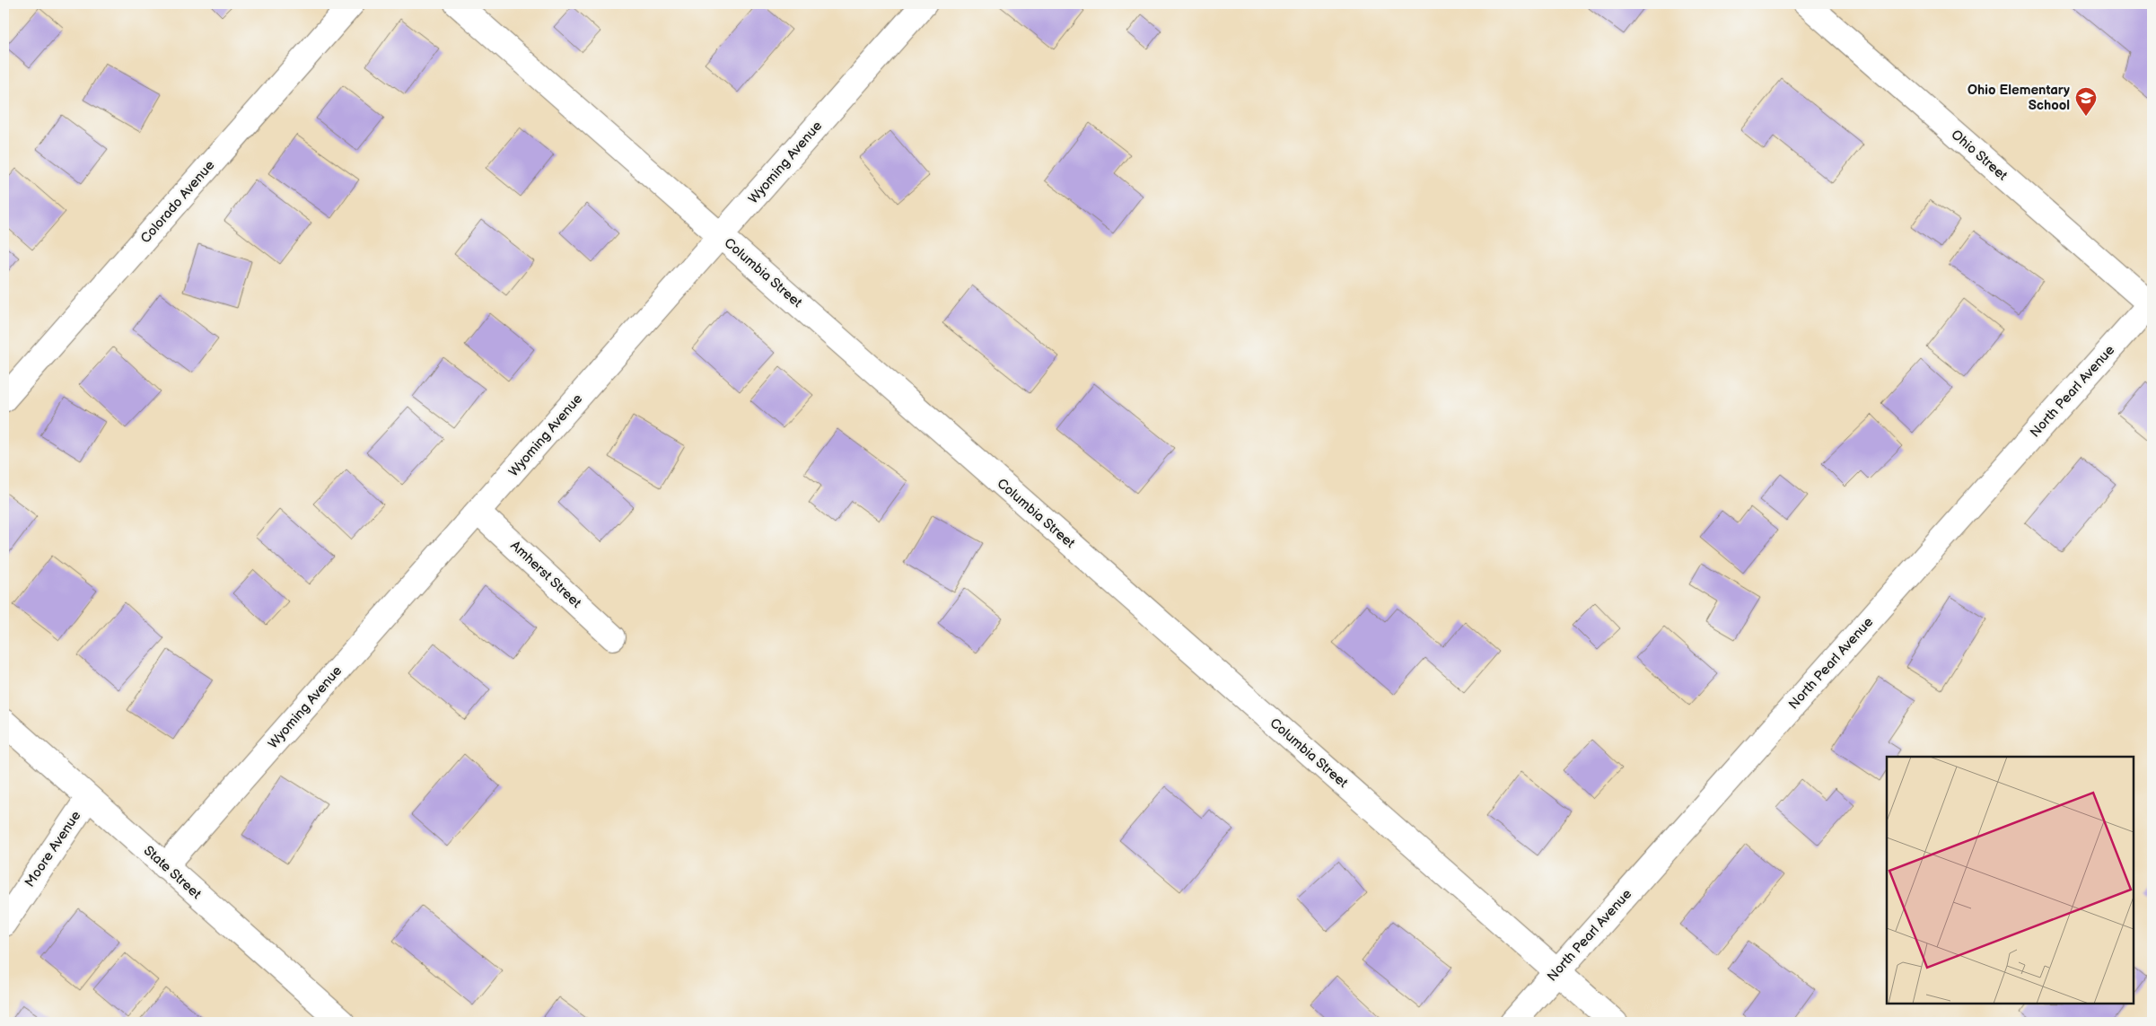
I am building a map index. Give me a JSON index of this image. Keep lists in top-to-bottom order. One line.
{"streets":{"main road":["Ohio Street","Wyoming Avenue","Colorado Avenue","Columbia Street","North Pearl Avenue","Amherst Street","Moore Avenue","State Street"]},"crossings":[["Ohio Street","North Pearl Avenue"],["Wyoming Avenue","Columbia Street"],["Wyoming Avenue","Amherst Street"],["Wyoming Avenue","State Street"],["Columbia Street","North Pearl Avenue"],["Moore Avenue","State Street"]],"places":{"school or university":["Ohio Elementary School"]}}
